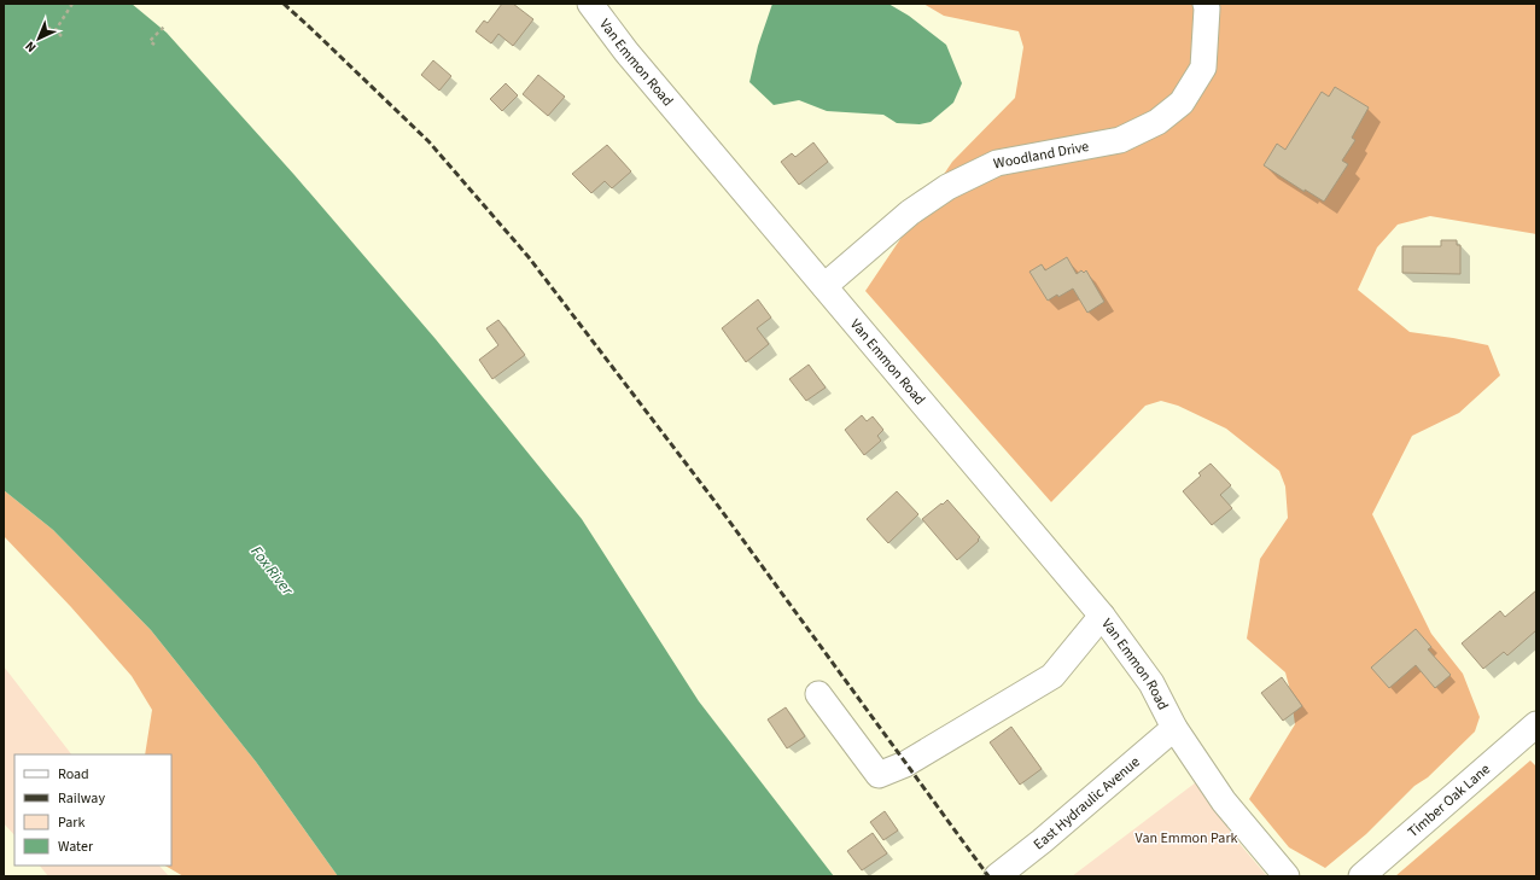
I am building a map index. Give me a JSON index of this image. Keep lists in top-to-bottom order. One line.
{"streets":{"street":["Van Emmon Road","Woodland Drive","Timber Oak Lane","East Hydraulic Avenue"]},"crossings":[["Van Emmon Road","Woodland Drive"],["Van Emmon Road","East Hydraulic Avenue"]],"water":["Fox River"],"parks":["Van Emmon Park"],"legend":["Road","Railway","Park","Water"],"north":"bottom left"}
